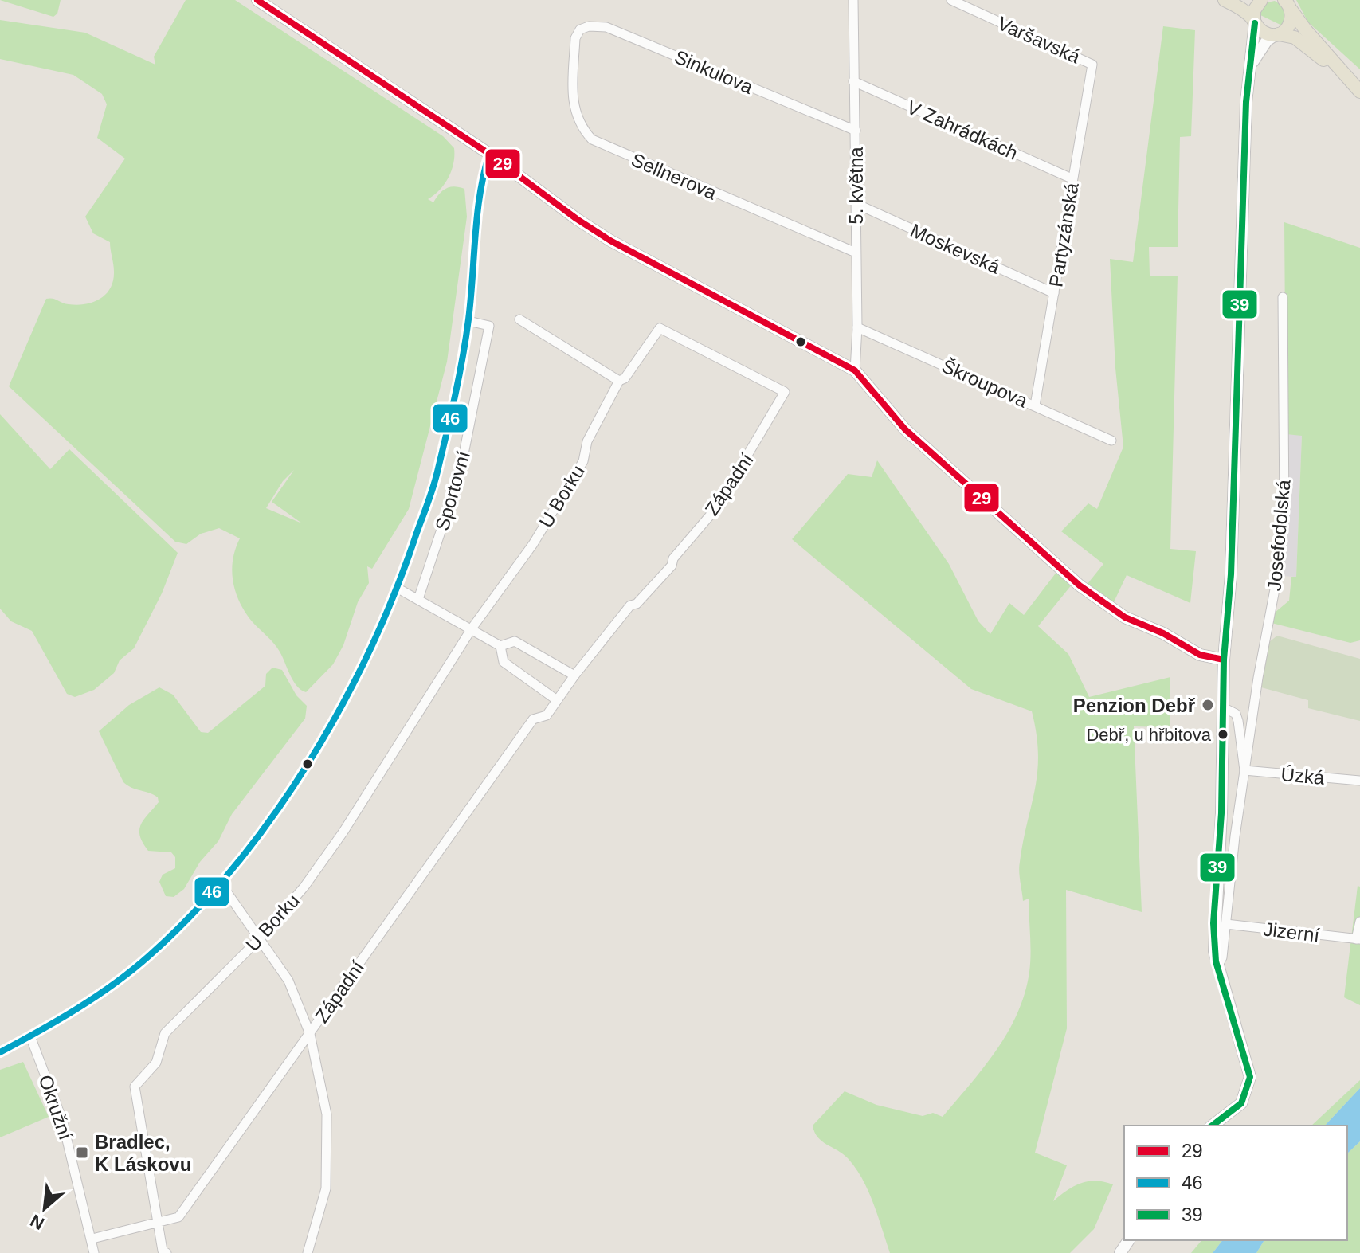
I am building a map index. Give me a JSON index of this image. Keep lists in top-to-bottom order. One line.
{"streets":{"street":["Varšavská","Sinkulova","V Zahrádkách","Sellnerova","5. května","Partyzánská","Moskevská","Škroupova","Západní","Sportovní","U Borku","Josefodolská","Úzká","Jizerní","Okružní"]},"crossings":[["Varšavská","Partyzánská"],["Sinkulova","Sellnerova"],["Sinkulova","5. května"],["V Zahrádkách","5. května"],["V Zahrádkách","Partyzánská"],["Sellnerova","5. května"],["5. května","Moskevská"],["5. května","Škroupova"],["Partyzánská","Moskevská"],["Partyzánská","Škroupova"],["Západní","U Borku"],["Západní","Okružní"],["Sportovní","Okružní"],["Josefodolská","Úzká"],["Josefodolská","Jizerní"]],"places":{"other":["Penzion Debř","Debř, u hřbitova"],"transit":["Bradlec, K Láskovu"]},"lines":["transit line 29","transit line 39","transit line 46"],"legend":["29","46","39"],"north":"bottom left"}
